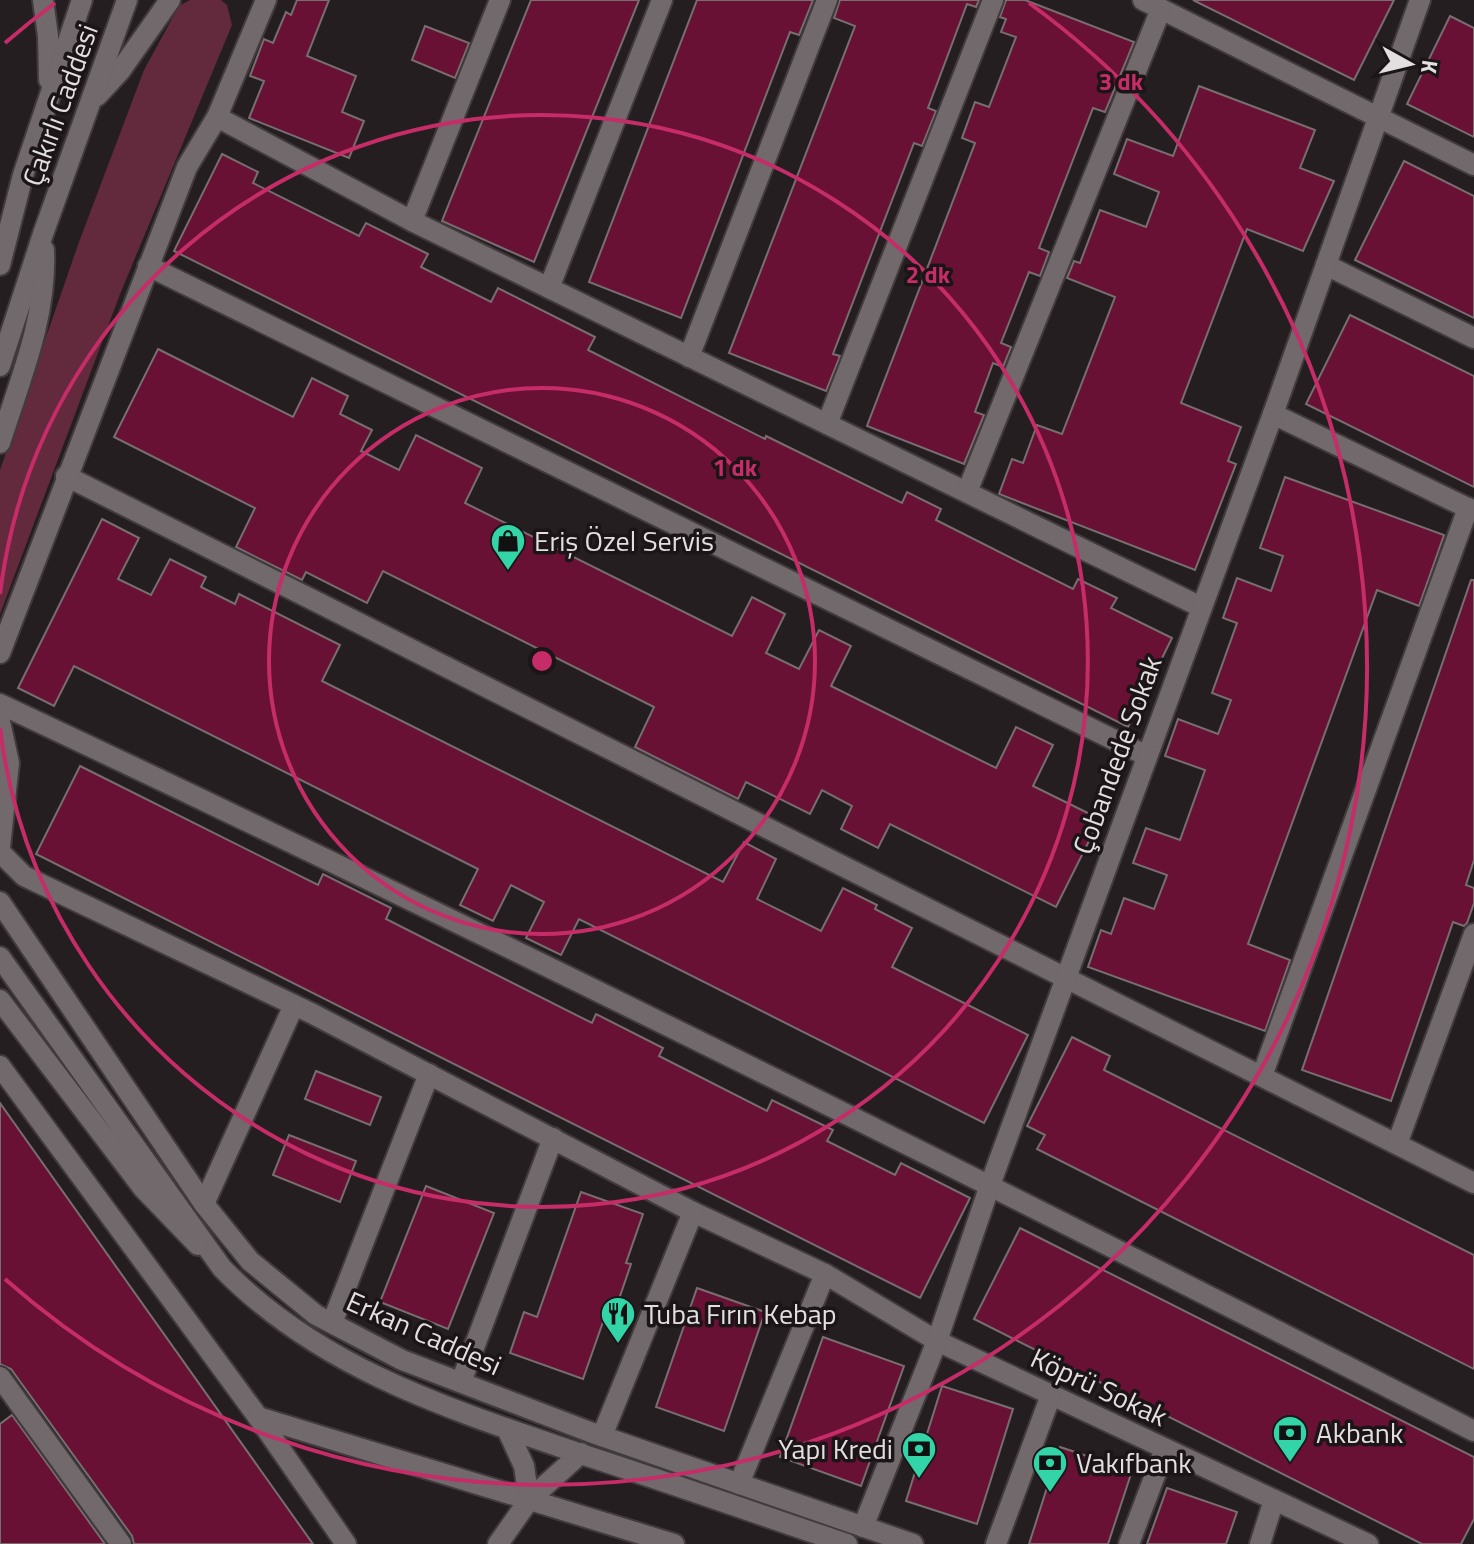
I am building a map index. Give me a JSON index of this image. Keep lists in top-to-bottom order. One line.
{"streets":{"street":["Çakırlı Caddesi","Çobandede Sokak","Erkan Caddesi","Köprü Sokak"]},"crossings":[["Çobandede Sokak","Erkan Caddesi"],["Çobandede Sokak","Köprü Sokak"]],"places":{"shop":["Eriş Özel Servis"],"restaurant":["Tuba Fırın Kebap"],"bank":["Akbank","Yapı Kredi","Vakıfbank"]},"north":"right","rings":["3 dk","2 dk","1 dk"]}
